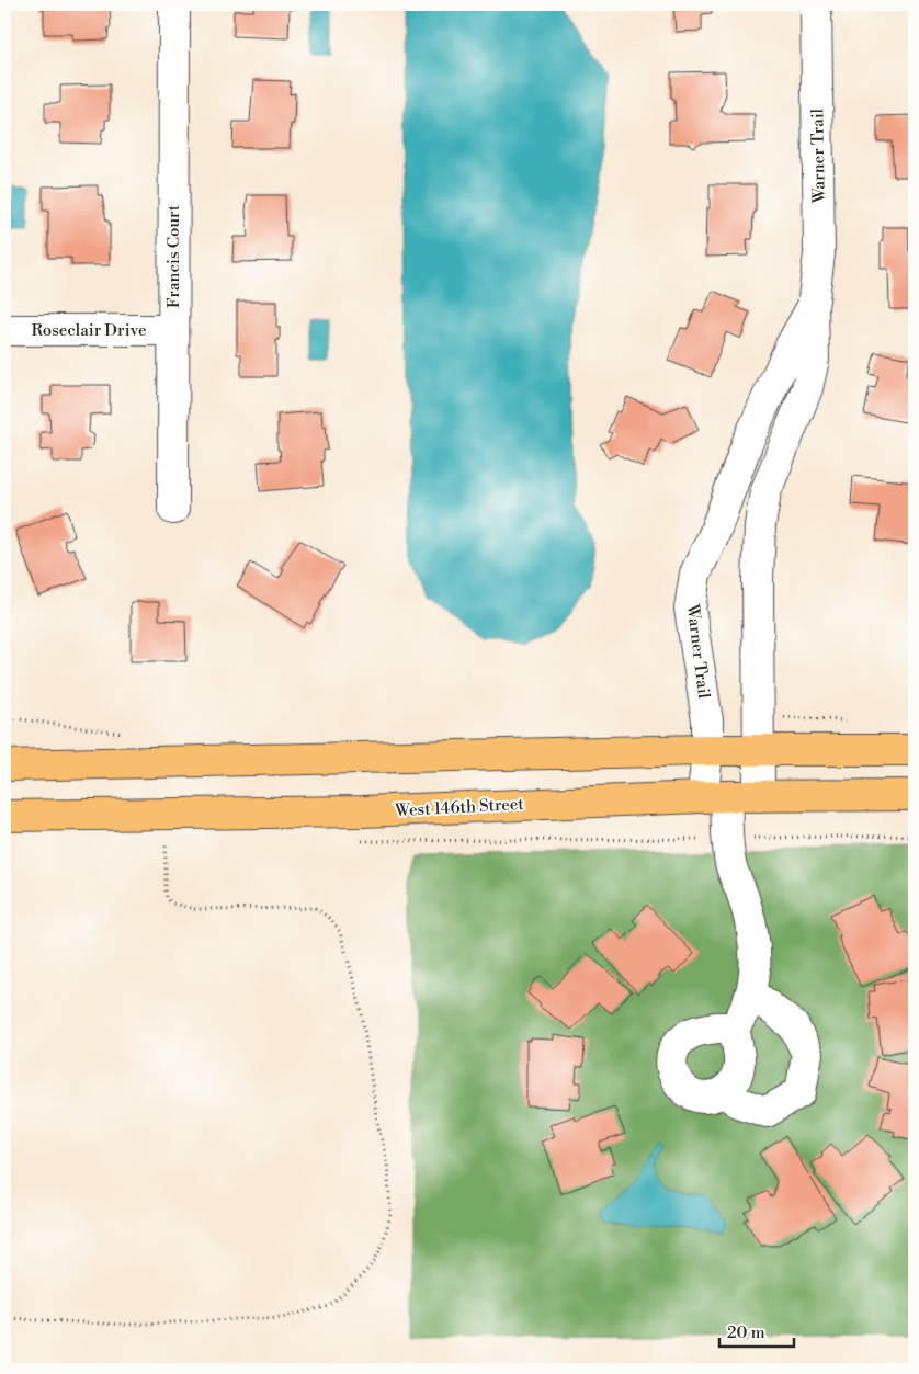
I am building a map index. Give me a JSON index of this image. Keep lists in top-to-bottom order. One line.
{"streets":{"main road":["West 146th Street"],"street":["Warner Trail","Francis Court","Roseclair Drive"]},"crossings":[["Warner Trail","West 146th Street"],["Francis Court","Roseclair Drive"]],"scale_bar":"20 m"}
